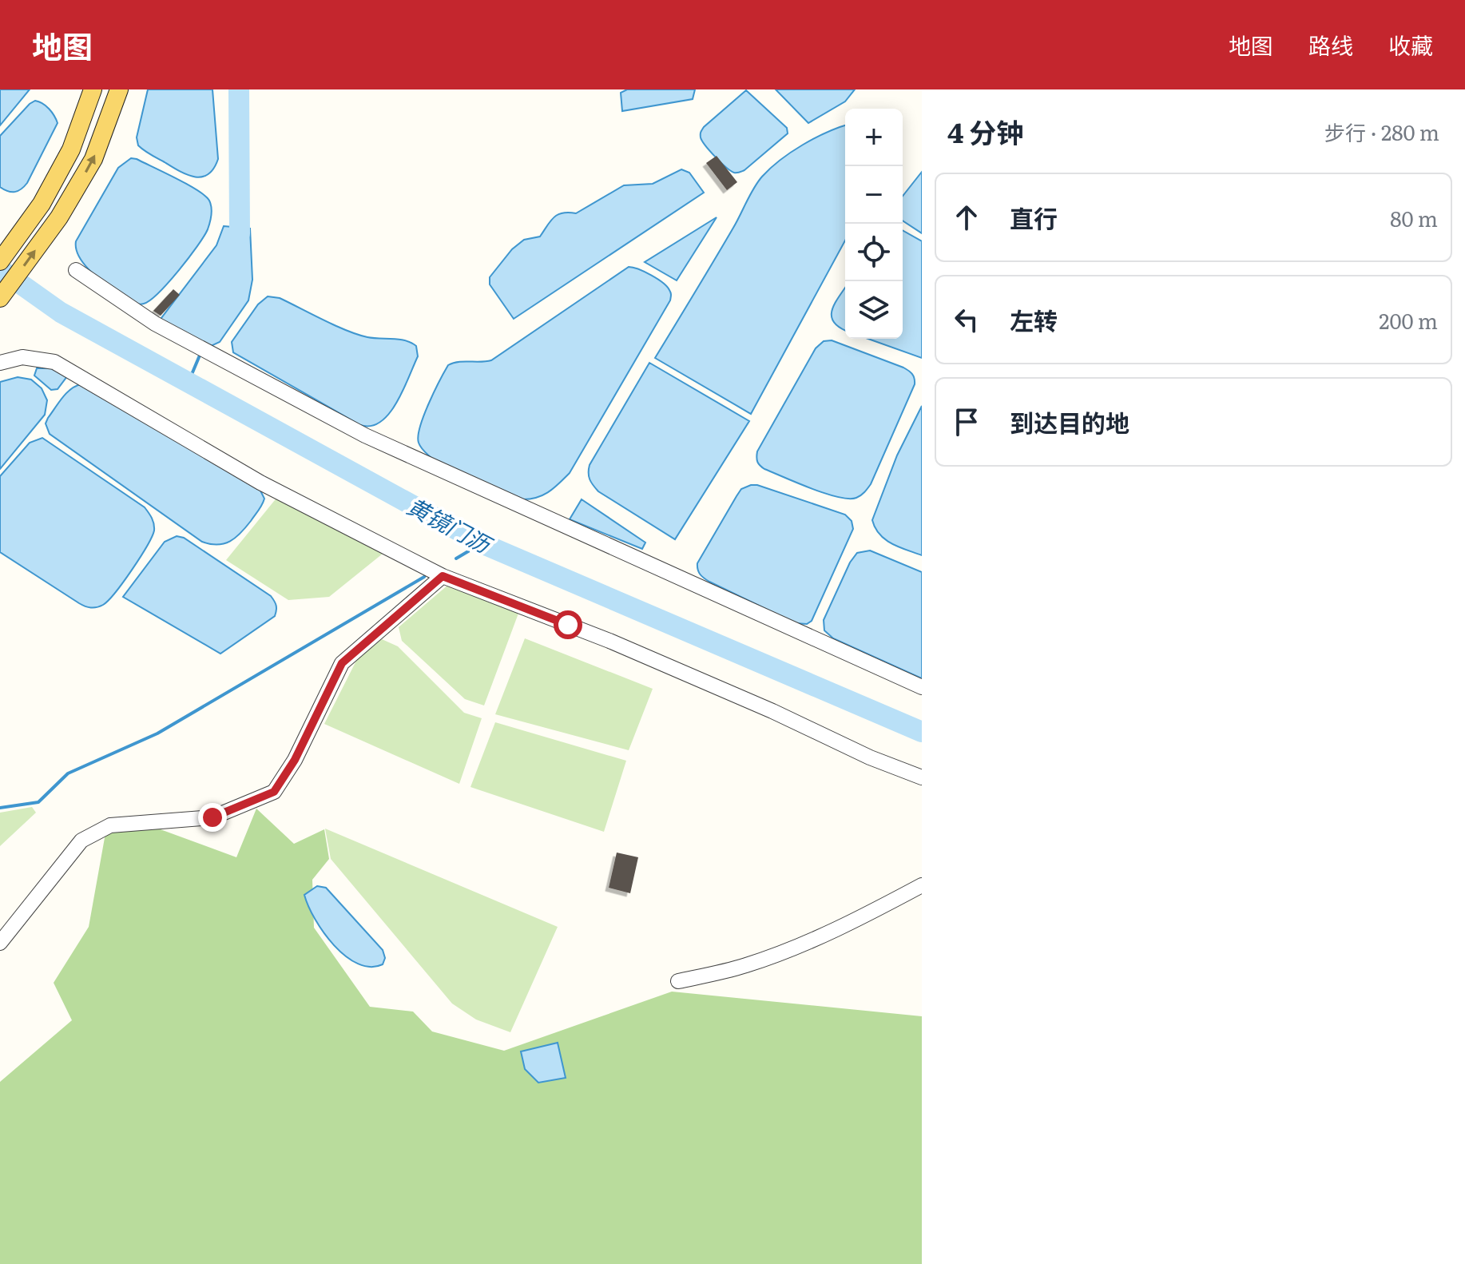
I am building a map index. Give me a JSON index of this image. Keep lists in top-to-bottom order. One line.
{"water":["黄镜门沥"],"page":{"header":"地图","nav":["地图","路线","收藏"],"heading":["4 分钟","步行 · 280 m"],"map_buttons":["+","−"],"list":[["直行","80 m"],["左转","200 m"],"到达目的地"]}}
